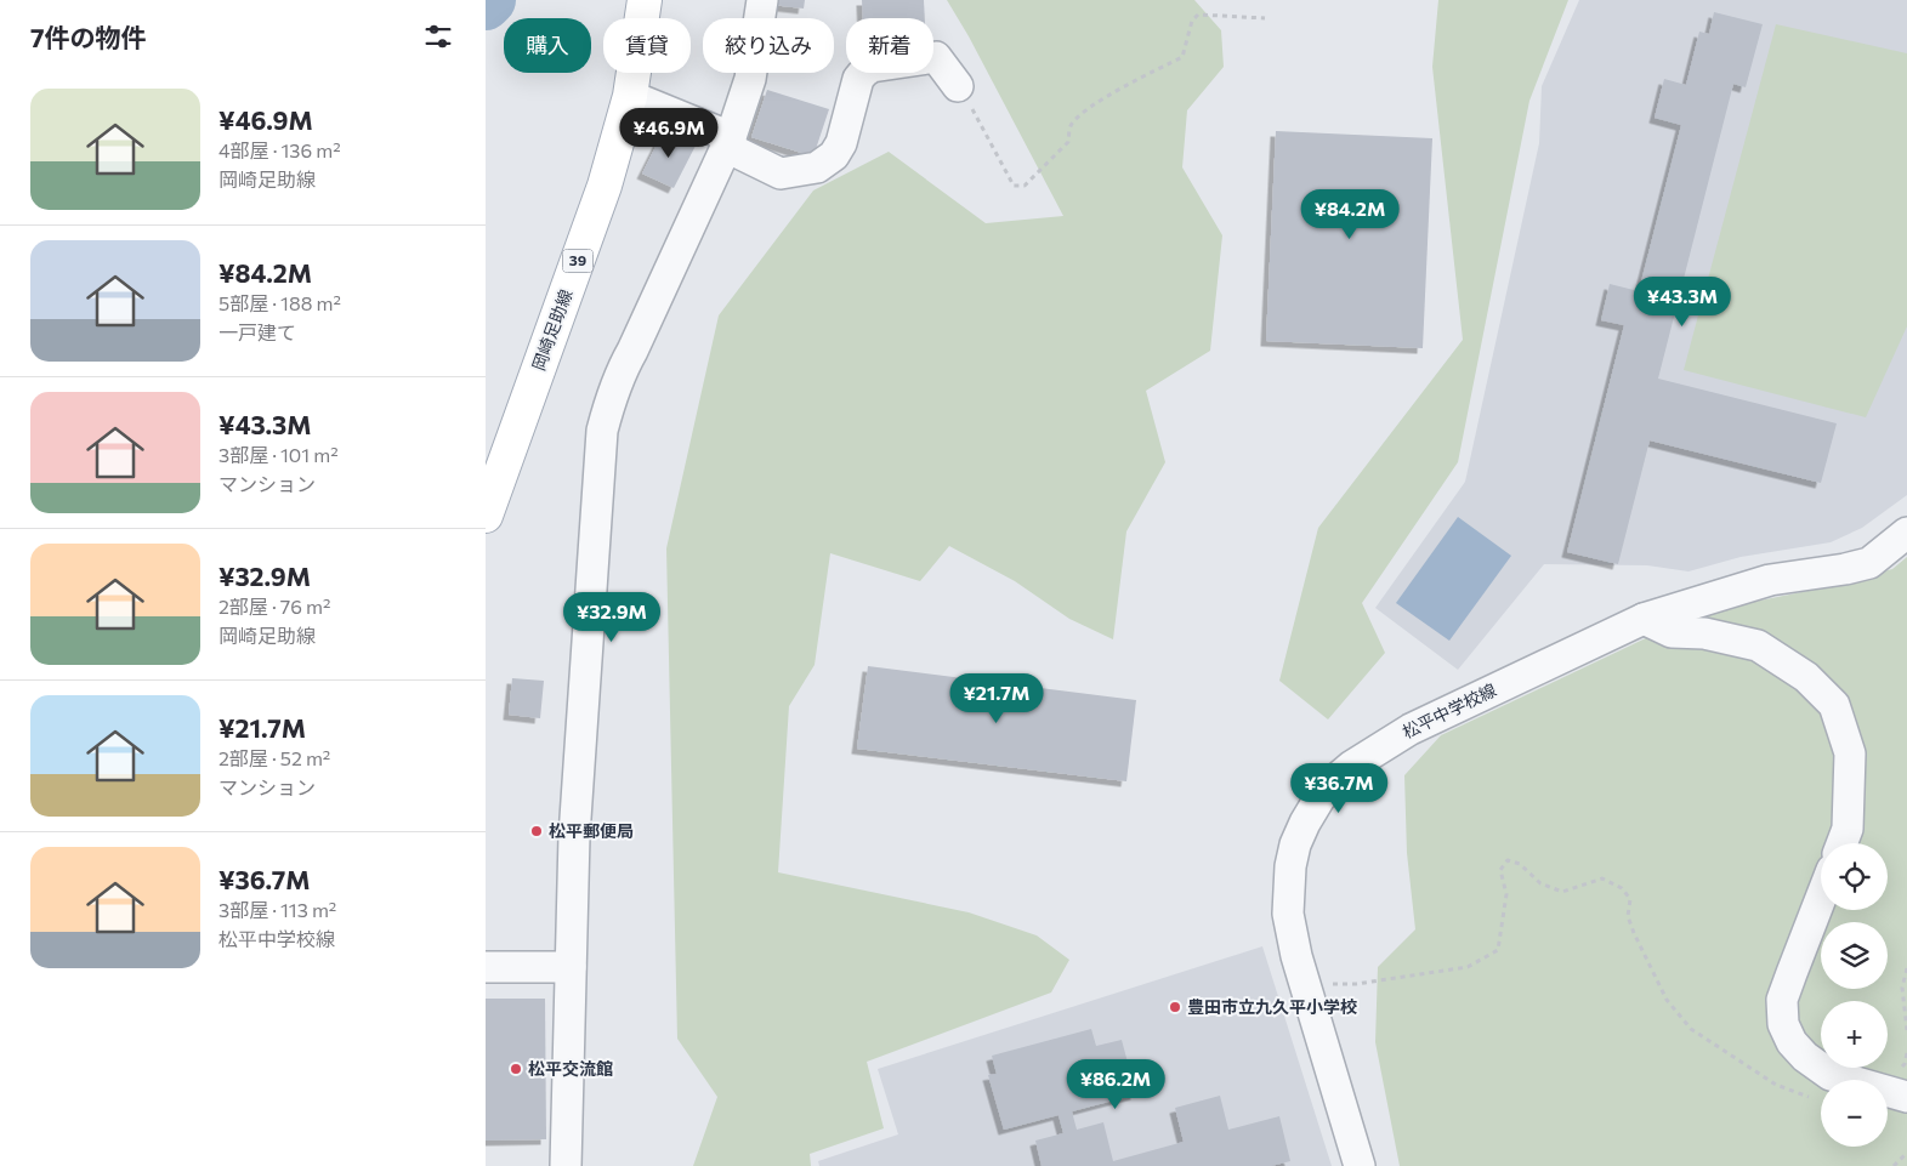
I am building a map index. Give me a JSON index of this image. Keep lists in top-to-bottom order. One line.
{"streets":{"main road":["39","岡崎足助線"],"street":["松平中学校線"]},"places":["松平郵便局","豊田市立九久平小学校","松平交流館"],"page":{"heading":"7件の物件","chip":["購入","賃貸","絞り込み","新着"],"list":[{"name":"¥46.9M","note":"4部屋 · 136 m² · 岡崎足助線"},{"name":"¥84.2M","note":"5部屋 · 188 m² · 一戸建て"},{"name":"¥43.3M","note":"3部屋 · 101 m² · マンション"},{"name":"¥32.9M","note":"2部屋 · 76 m² · 岡崎足助線"},{"name":"¥21.7M","note":"2部屋 · 52 m² · マンション"},{"name":"¥36.7M","note":"3部屋 · 113 m² · 松平中学校線"}],"price":["¥46.9M","¥84.2M","¥43.3M","¥32.9M","¥21.7M","¥36.7M","¥86.2M"],"map_buttons":["+","−"]}}
